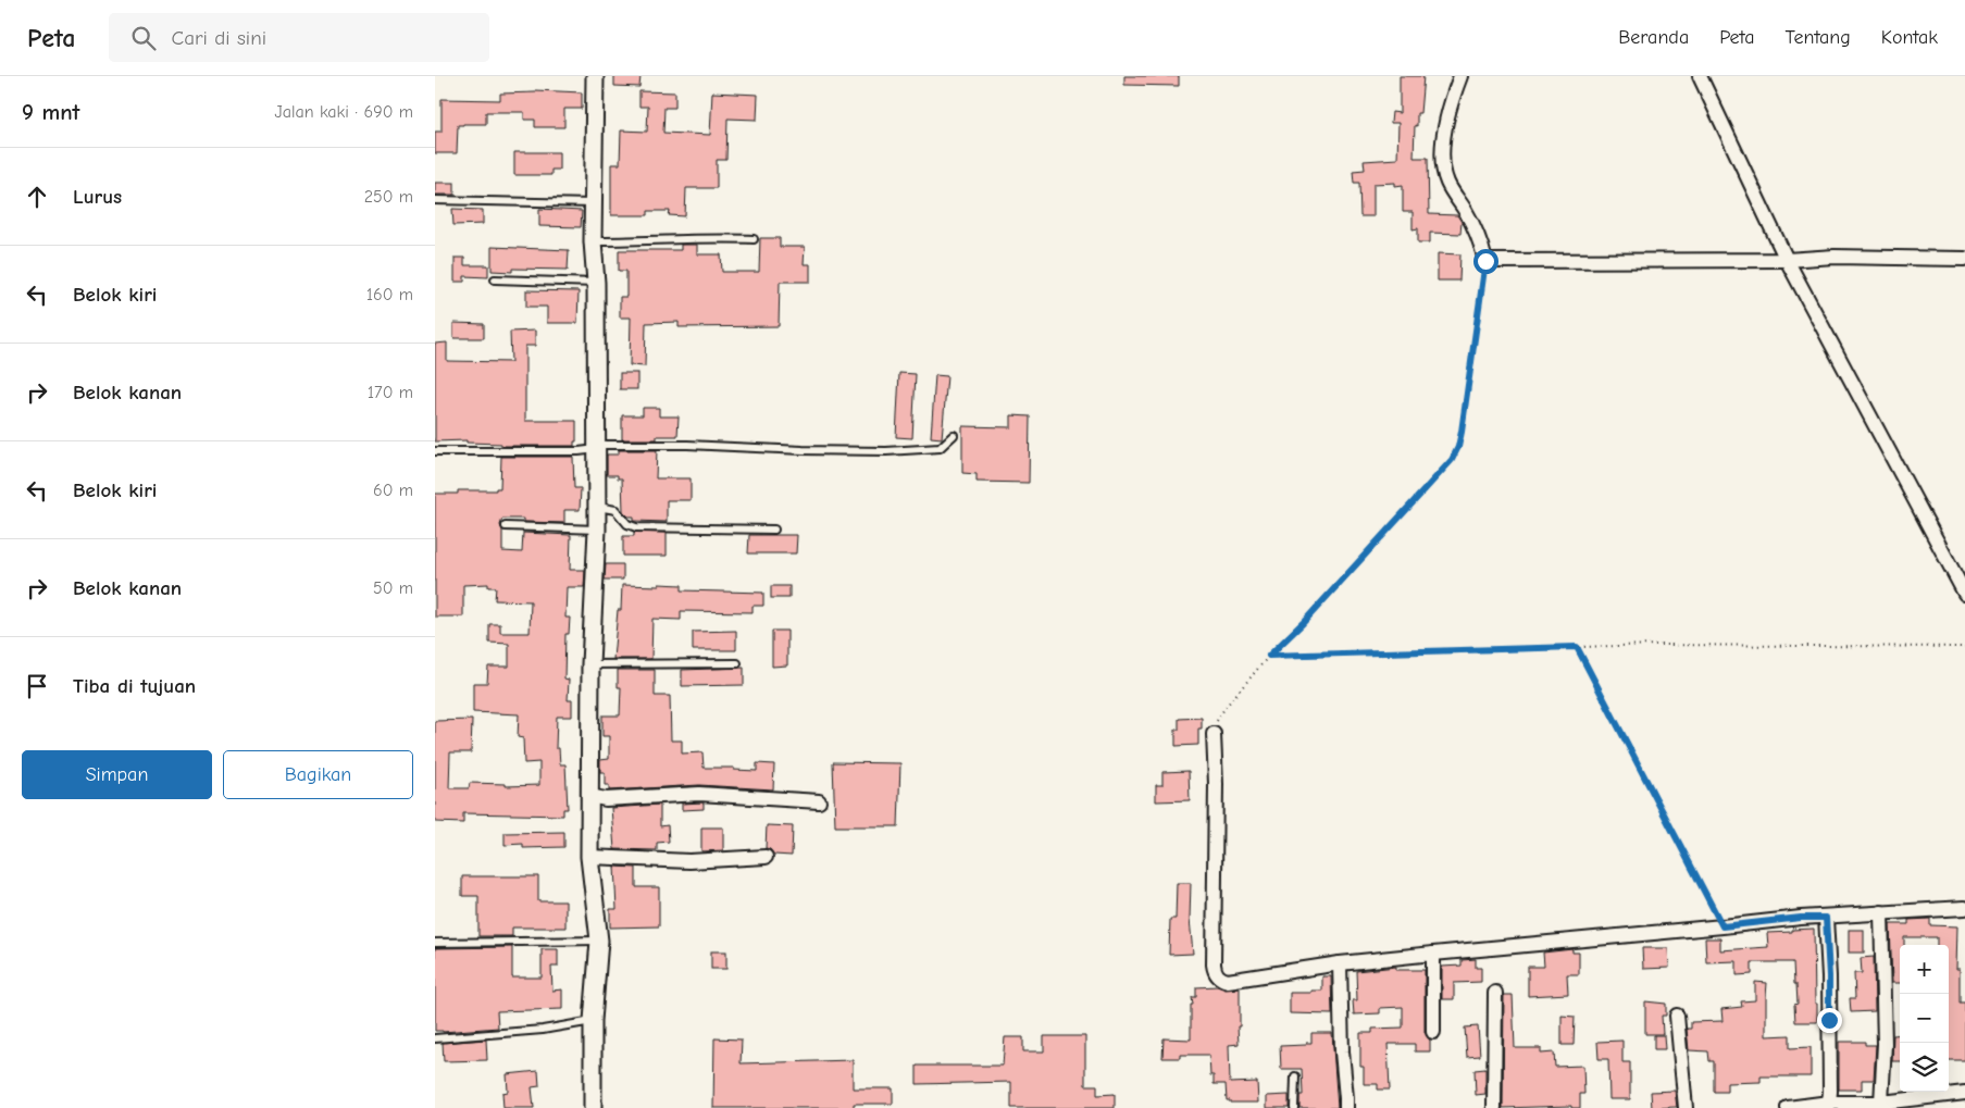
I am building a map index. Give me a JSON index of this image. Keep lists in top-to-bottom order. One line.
{"page":{"header":"Peta","search":"Cari di sini","nav":["Beranda","Peta","Tentang","Kontak"],"heading":["9 mnt","Jalan kaki · 690 m"],"list":[["Lurus","250 m"],["Belok kiri","160 m"],["Belok kanan","170 m"],["Belok kiri","60 m"],["Belok kanan","50 m"],"Tiba di tujuan"],"buttons":["Simpan","Bagikan"],"map_buttons":["+","−"]}}
